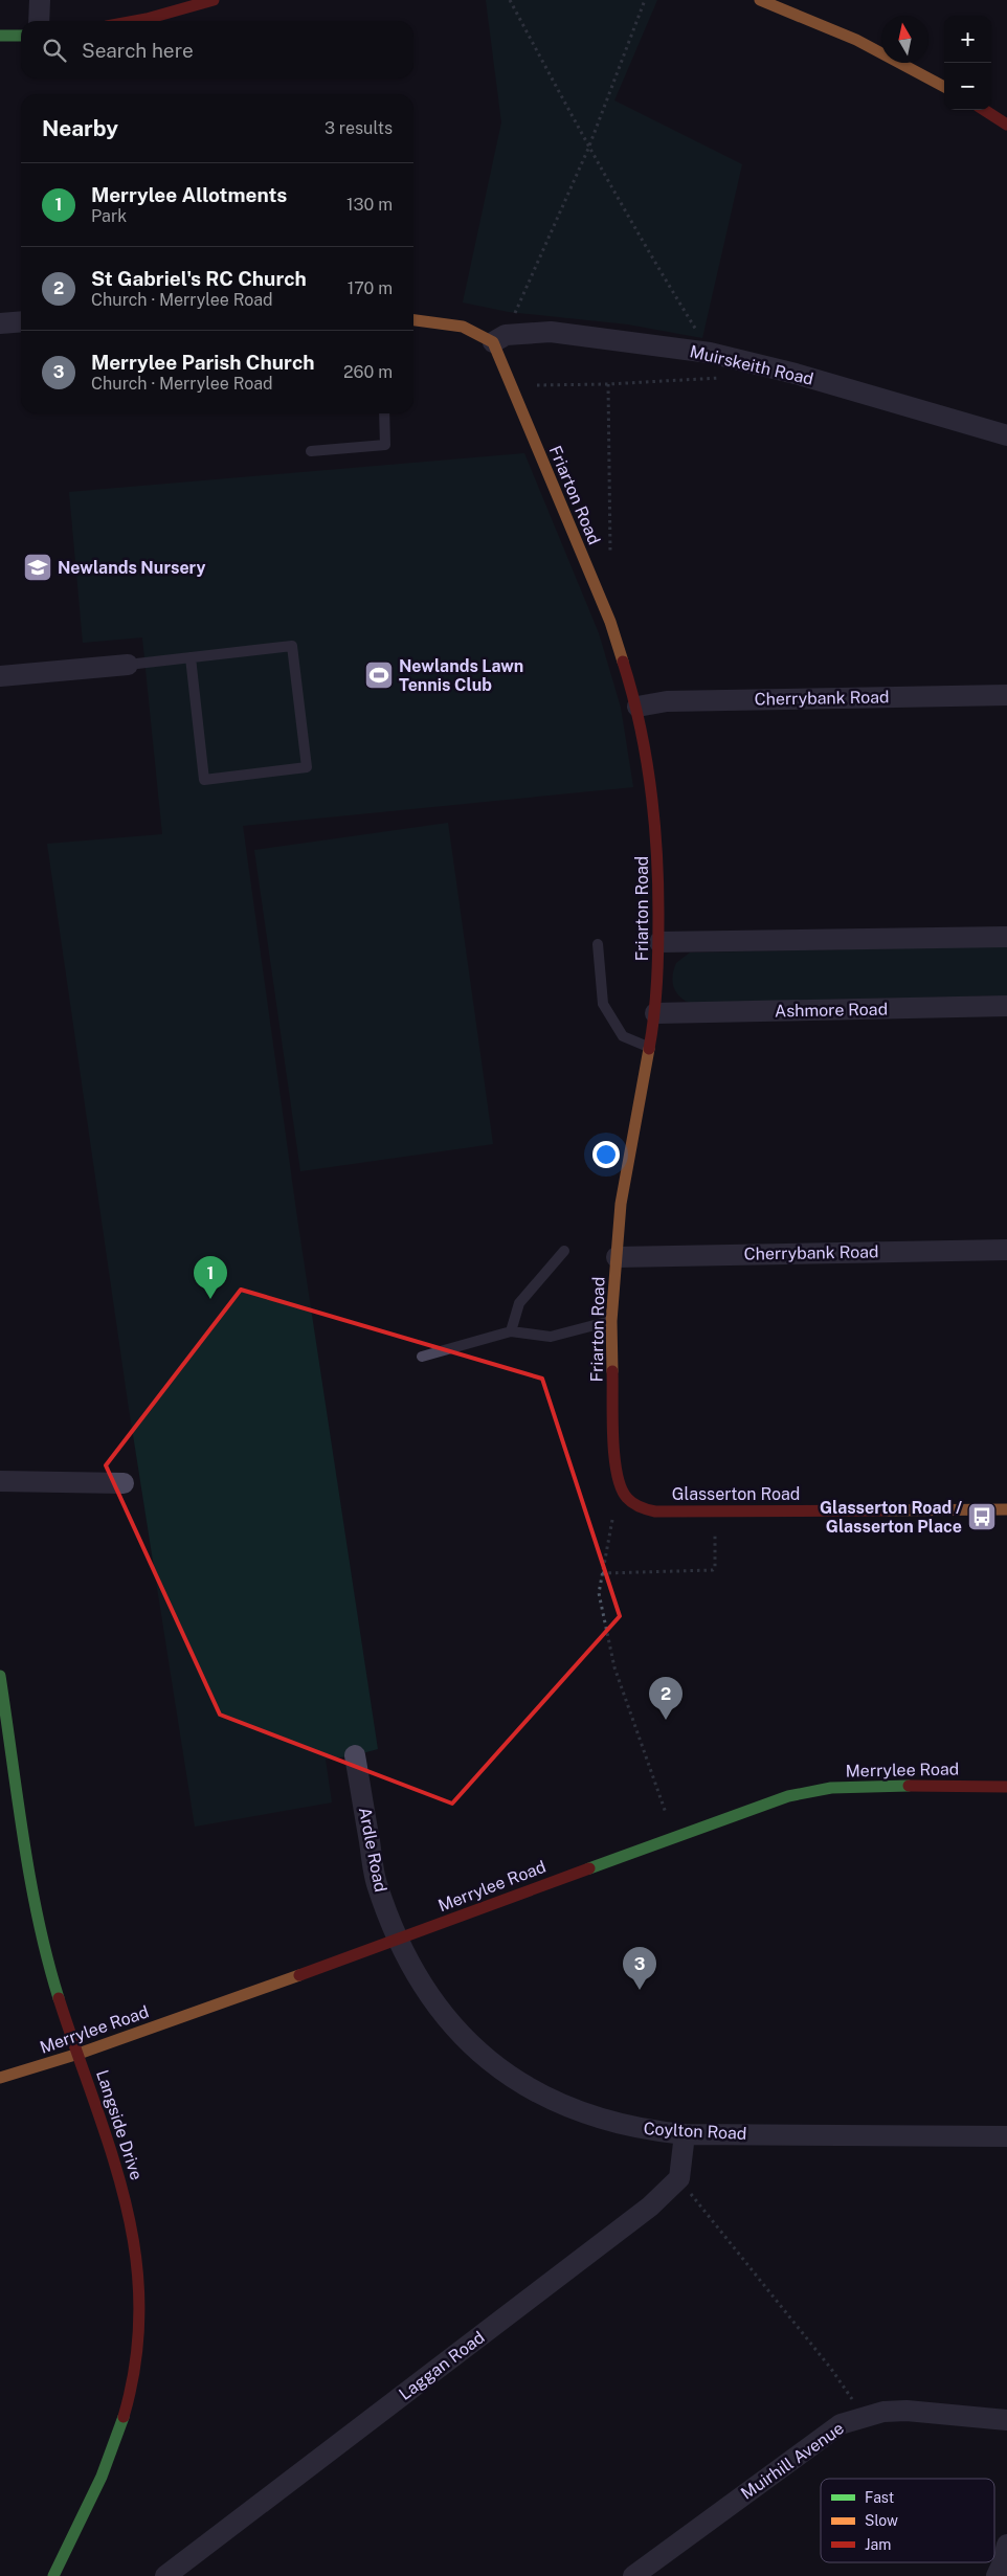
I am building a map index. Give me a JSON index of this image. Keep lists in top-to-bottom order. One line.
{"streets":{"street":["Muirskeith Road","Friarton Road","Cherrybank Road","Ashmore Road","Glasserton Road","Merrylee Road","Ardle Road","Langside Drive","Coylton Road","Laggan Road","Muirhill Avenue"]},"crossings":[["Muirskeith Road","Friarton Road"],["Friarton Road","Cherrybank Road"],["Friarton Road","Ashmore Road"],["Friarton Road","Glasserton Road"],["Merrylee Road","Ardle Road"],["Merrylee Road","Langside Drive"],["Merrylee Road","Coylton Road"],["Ardle Road","Coylton Road"]],"places":{"school or university":["Newlands Nursery"],"sports":["Newlands Lawn Tennis Club"],"bus stop":["Glasserton Road / Glasserton Place"]},"legend":["Fast","Slow","Jam"],"north":"top","page":{"map_buttons":["+","−"],"search":"Search here","heading":["Nearby","3 results"],"list":[{"mark":"1","name":"Merrylee Allotments","note":"Park","value":"130 m"},{"mark":"2","name":"St Gabriel's RC Church","note":"Church · Merrylee Road","value":"170 m"},{"mark":"3","name":"Merrylee Parish Church","note":"Church · Merrylee Road","value":"260 m"}],"pins":["1","2","3"]}}
